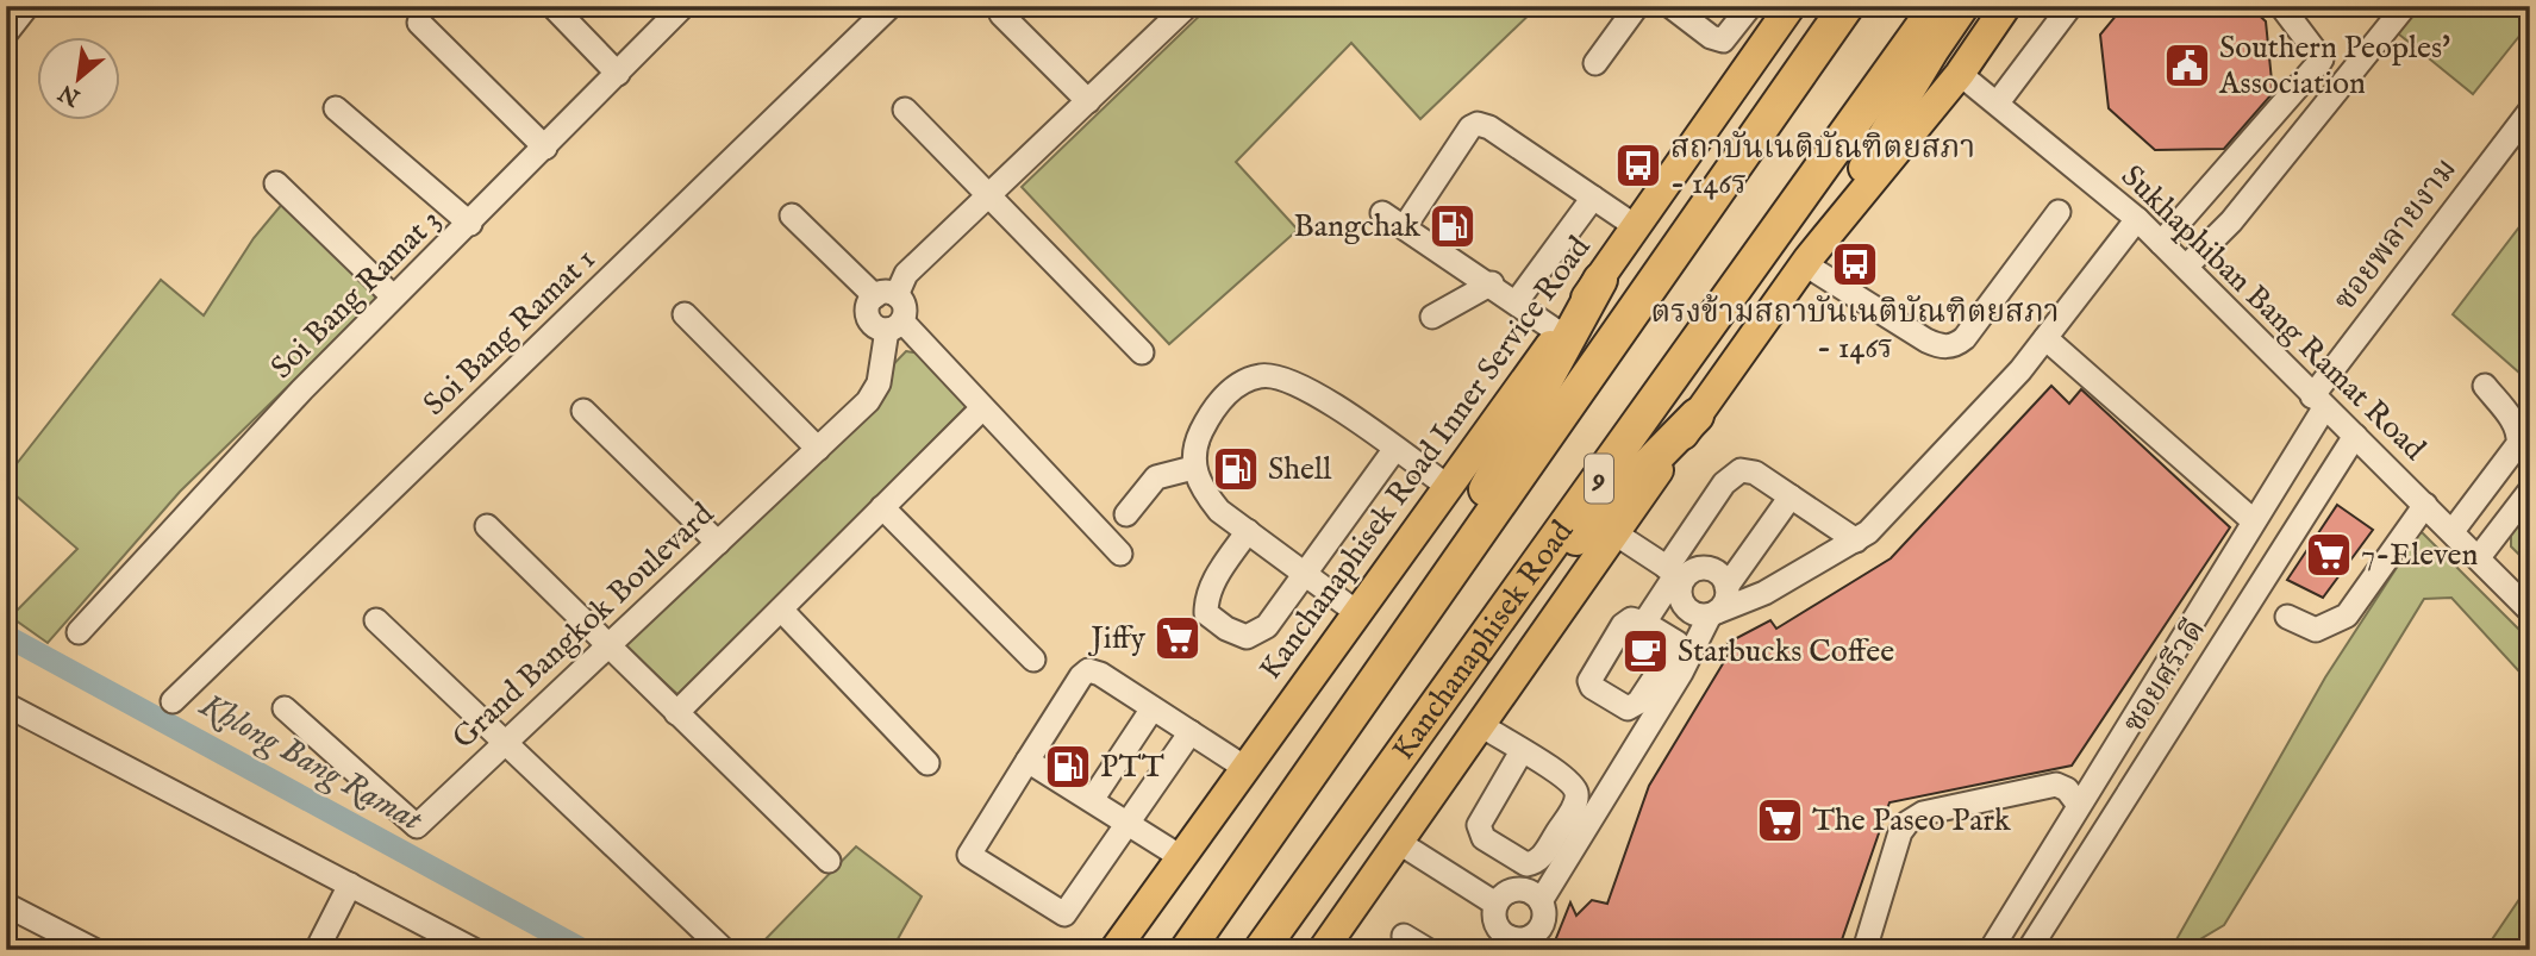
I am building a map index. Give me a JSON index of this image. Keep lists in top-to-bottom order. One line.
{"streets":{"highway":["9","Kanchanaphisek Road"],"main road":["Kanchanaphisek Road Inner Service Road"],"street":["ซอยพลายงาม","Soi Bang Ramat 3","Sukhaphiban Bang Ramat Road","Soi Bang Ramat 1","Grand Bangkok Boulevard","ซอยศรีวดี"]},"crossings":[["ซอยพลายงาม","Sukhaphiban Bang Ramat Road"],["Sukhaphiban Bang Ramat Road","ซอยศรีวดี"]],"water":["Khlong Bang Ramat"],"places":{"public building":["Southern Peoples' Association"],"bus stop":["สถาบันเนติบัณฑิตยสภา - 146ร","ตรงข้ามสถาบันเนติบัณฑิตยสภา - 146ร"],"fuel station":["Bangchak","Shell","PTT"],"supermarket":["7-Eleven","Jiffy","The Paseo Park"],"cafe":["Starbucks Coffee"]},"north":"bottom left"}
